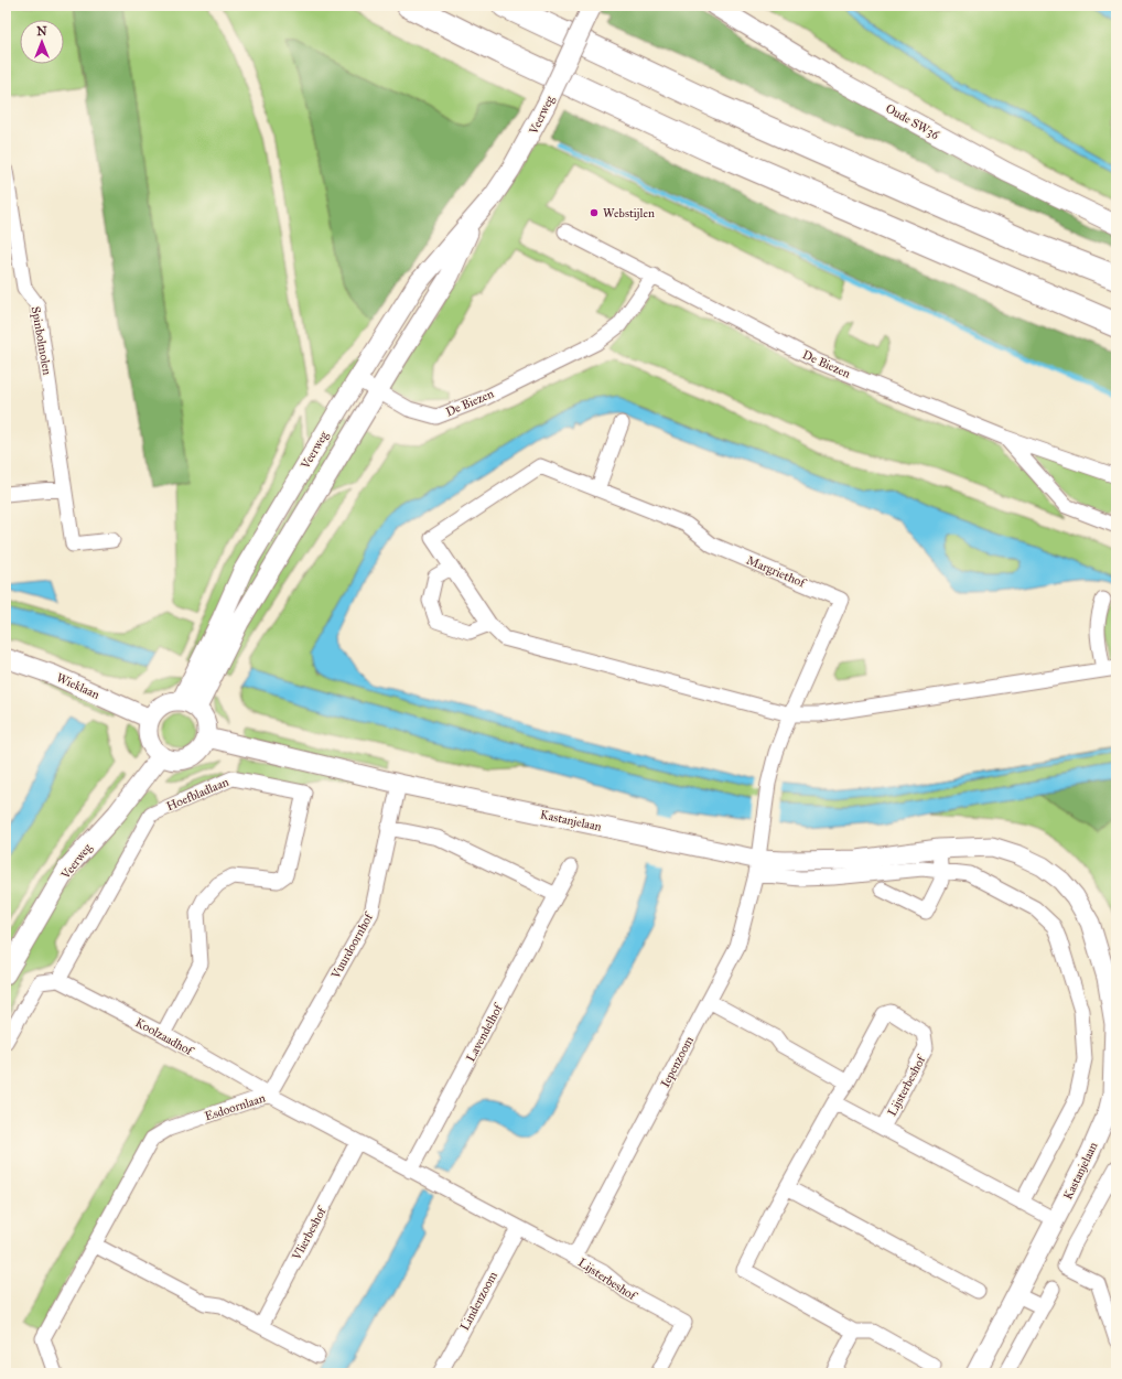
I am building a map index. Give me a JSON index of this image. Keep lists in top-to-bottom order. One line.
{"streets":{"street":["Veerweg","Oude SW36","Spinbolmolen","De Biezen","Margriethof","Wieklaan","Hoefbladlaan","Kastanjelaan","Vuurdoornhof","Lavendelhof","Koolzaadhof","Iepenzoom","Lijsterbeshof","Esdoornlaan","Vlierbeshof","Lindenzoom"]},"crossings":[["Veerweg","De Biezen"],["Veerweg","Wieklaan"],["Veerweg","Kastanjelaan"],["Margriethof","Kastanjelaan"],["Margriethof","Iepenzoom"],["Wieklaan","Kastanjelaan"],["Hoefbladlaan","Koolzaadhof"],["Kastanjelaan","Vuurdoornhof"],["Kastanjelaan","Iepenzoom"],["Kastanjelaan","Lijsterbeshof"],["Vuurdoornhof","Koolzaadhof"],["Vuurdoornhof","Esdoornlaan"],["Lavendelhof","Esdoornlaan"],["Koolzaadhof","Esdoornlaan"],["Iepenzoom","Lijsterbeshof"],["Iepenzoom","Esdoornlaan"],["Lijsterbeshof","Esdoornlaan"],["Esdoornlaan","Vlierbeshof"],["Esdoornlaan","Lindenzoom"]],"places":["Webstijlen"],"north":"top"}
